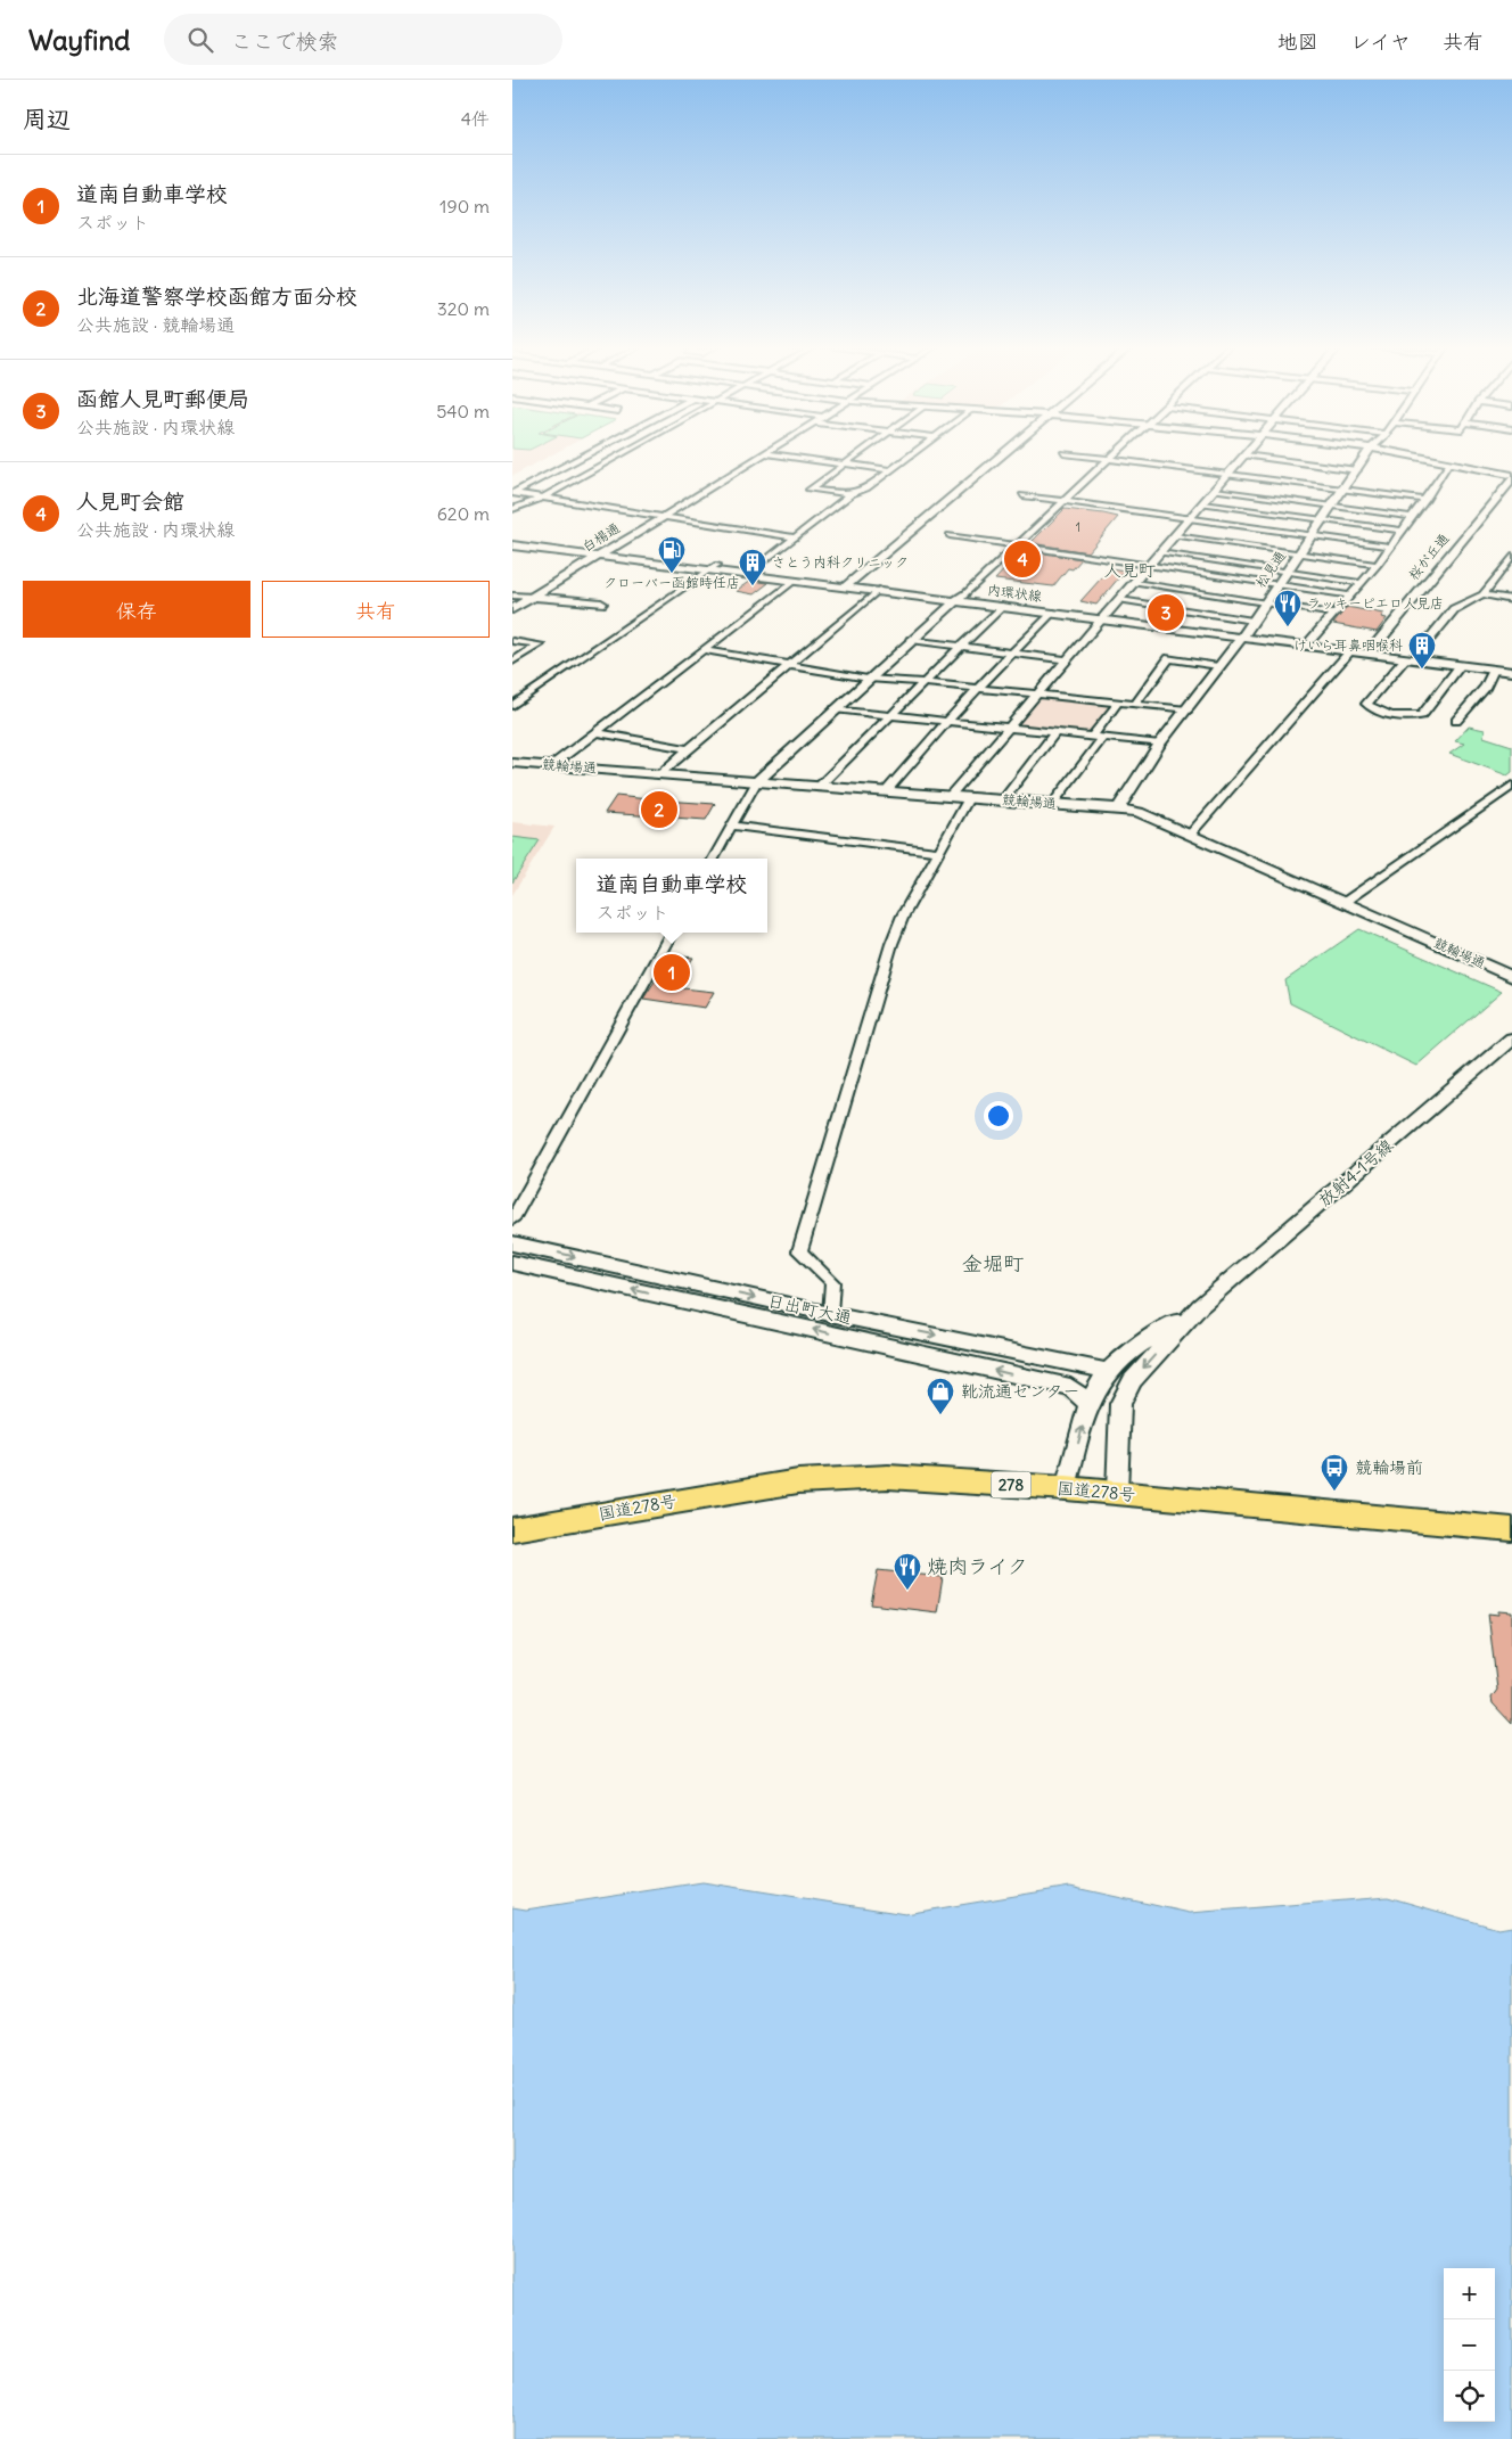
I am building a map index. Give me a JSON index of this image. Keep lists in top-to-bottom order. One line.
{"streets":{"highway":["278","国道278号"],"street":["白楊通","桜が丘通","松見通","内環状線","競輪場通","放射4-1号線","日出町大通"]},"crossings":[["白楊通","内環状線"],["桜が丘通","内環状線"],["松見通","内環状線"],["松見通","競輪場通"],["放射4-1号線","日出町大通"],["放射4-1号線","国道278号"]],"districts":["人見町","金堀町"],"places":{"fuel station":["クローバー函館時任店"],"building":["さとう内科クリニック","けいら耳鼻咽喉科"],"restaurant":["ラッキーピエロ人見店","焼肉ライク"],"shop":["靴流通センター"],"bus stop":["競輪場前"]},"house_numbers":["1"],"page":{"header":"Wayfind","search":"ここで検索","nav":["地図","レイヤ","共有"],"heading":["周辺","4件"],"list":[{"mark":"1","name":"道南自動車学校","note":"スポット","value":"190 m"},{"mark":"2","name":"北海道警察学校函館方面分校","note":"公共施設 · 競輪場通","value":"320 m"},{"mark":"3","name":"函館人見町郵便局","note":"公共施設 · 内環状線","value":"540 m"},{"mark":"4","name":"人見町会館","note":"公共施設 · 内環状線","value":"620 m"}],"pins":["4","3","2","1"],"buttons":["保存","共有"],"popup":["道南自動車学校","スポット"],"map_buttons":["+","−"]}}
